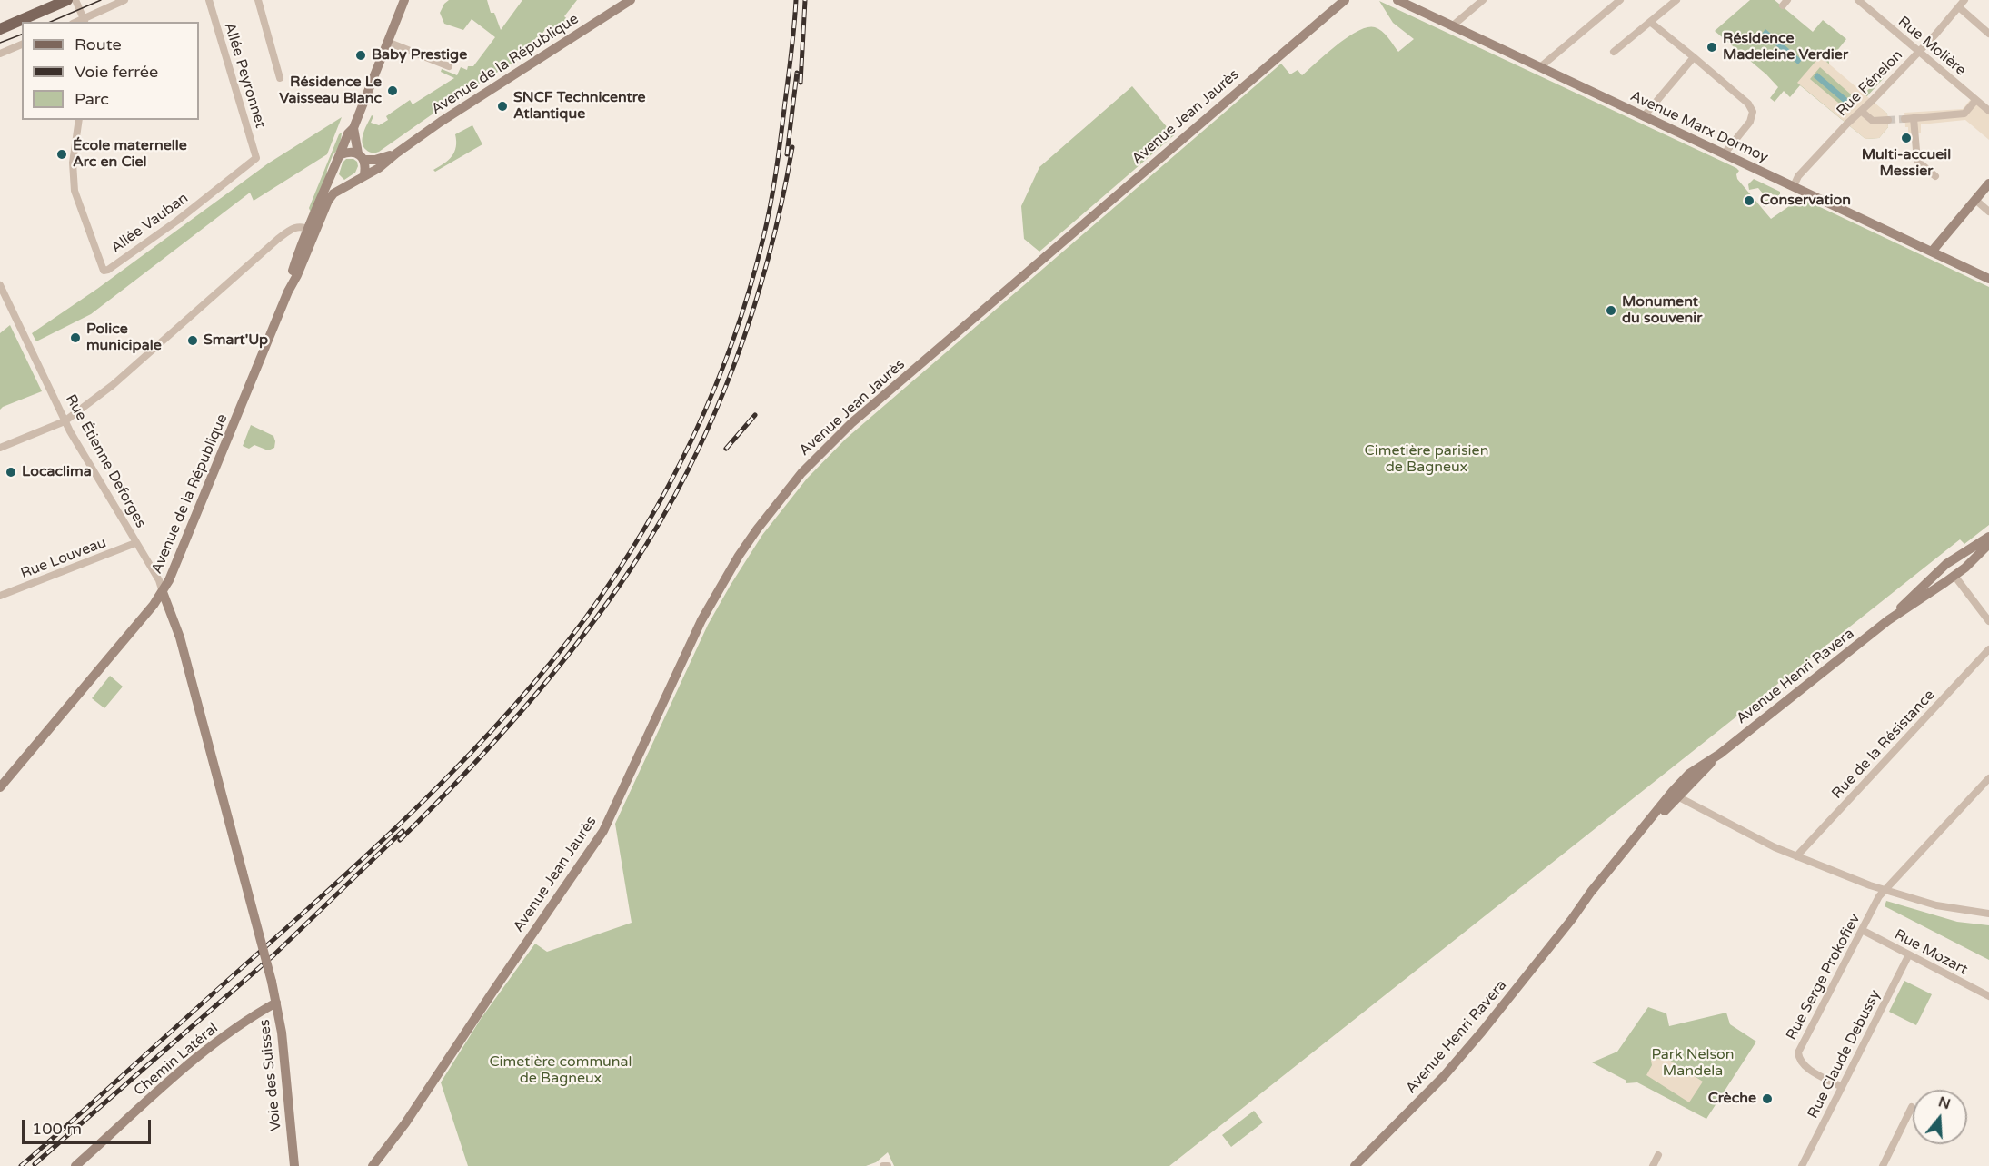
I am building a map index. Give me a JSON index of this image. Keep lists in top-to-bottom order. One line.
{"streets":{"street":["Rue Molière","Avenue de la République","Allée Peyronnet","Rue Fénelon","Avenue Jean Jaurès","Avenue Marx Dormoy","Allée Vauban","Rue Étienne Deforges","Rue Louveau","Avenue Henri Ravera","Rue de la Résistance","Rue Mozart","Rue Serge Prokofiev","Rue Claude Debussy","Chemin Latéral","Voie des Suisses"]},"crossings":[["Rue Molière","Rue Fénelon"],["Avenue de la République","Rue Étienne Deforges"],["Allée Peyronnet","Allée Vauban"],["Rue Fénelon","Avenue Marx Dormoy"],["Rue Étienne Deforges","Rue Louveau"],["Rue Étienne Deforges","Voie des Suisses"],["Rue Mozart","Rue Serge Prokofiev"],["Rue Mozart","Rue Claude Debussy"],["Rue Serge Prokofiev","Rue Claude Debussy"],["Chemin Latéral","Voie des Suisses"]],"parks":["Cimetière parisien de Bagneux","Park Nelson Mandela","Cimetière communal de Bagneux"],"places":["Résidence Madeleine Verdier","Baby Prestige","Résidence Le Vaisseau Blanc","SNCF Technicentre Atlantique","Multi-accueil Messier","École maternelle Arc en Ciel","Conservation","Monument du souvenir","Police municipale","Smart'Up","Locaclima","Crèche"],"legend":["Route","Voie ferrée","Parc"],"scale_bar":"100 m","north":"top"}
